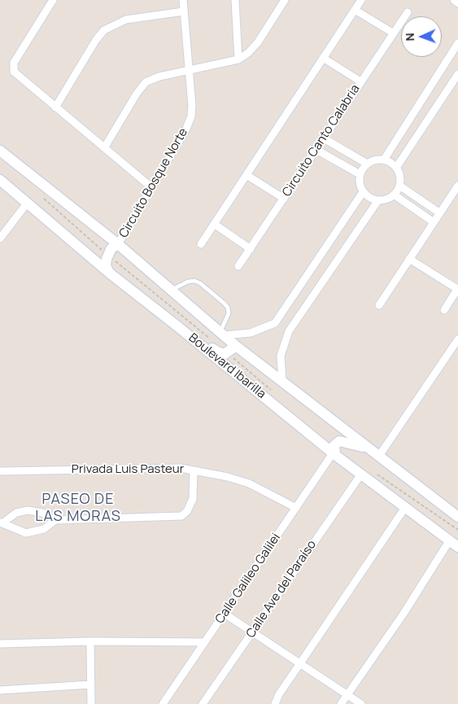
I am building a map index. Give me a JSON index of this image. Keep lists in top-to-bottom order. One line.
{"streets":{"main road":["Boulevard Ibarilla"],"street":["Circuito Canto Calabria","Circuito Bosque Norte","Privada Luis Pasteur","Calle Galileo Galilei","Calle Ave del Paraíso"]},"crossings":[["Circuito Bosque Norte","Boulevard Ibarilla"],["Boulevard Ibarilla","Calle Galileo Galilei"],["Boulevard Ibarilla","Calle Ave del Paraíso"],["Privada Luis Pasteur","Calle Galileo Galilei"]],"districts":["PASEO DE LAS MORAS"],"north":"left"}
